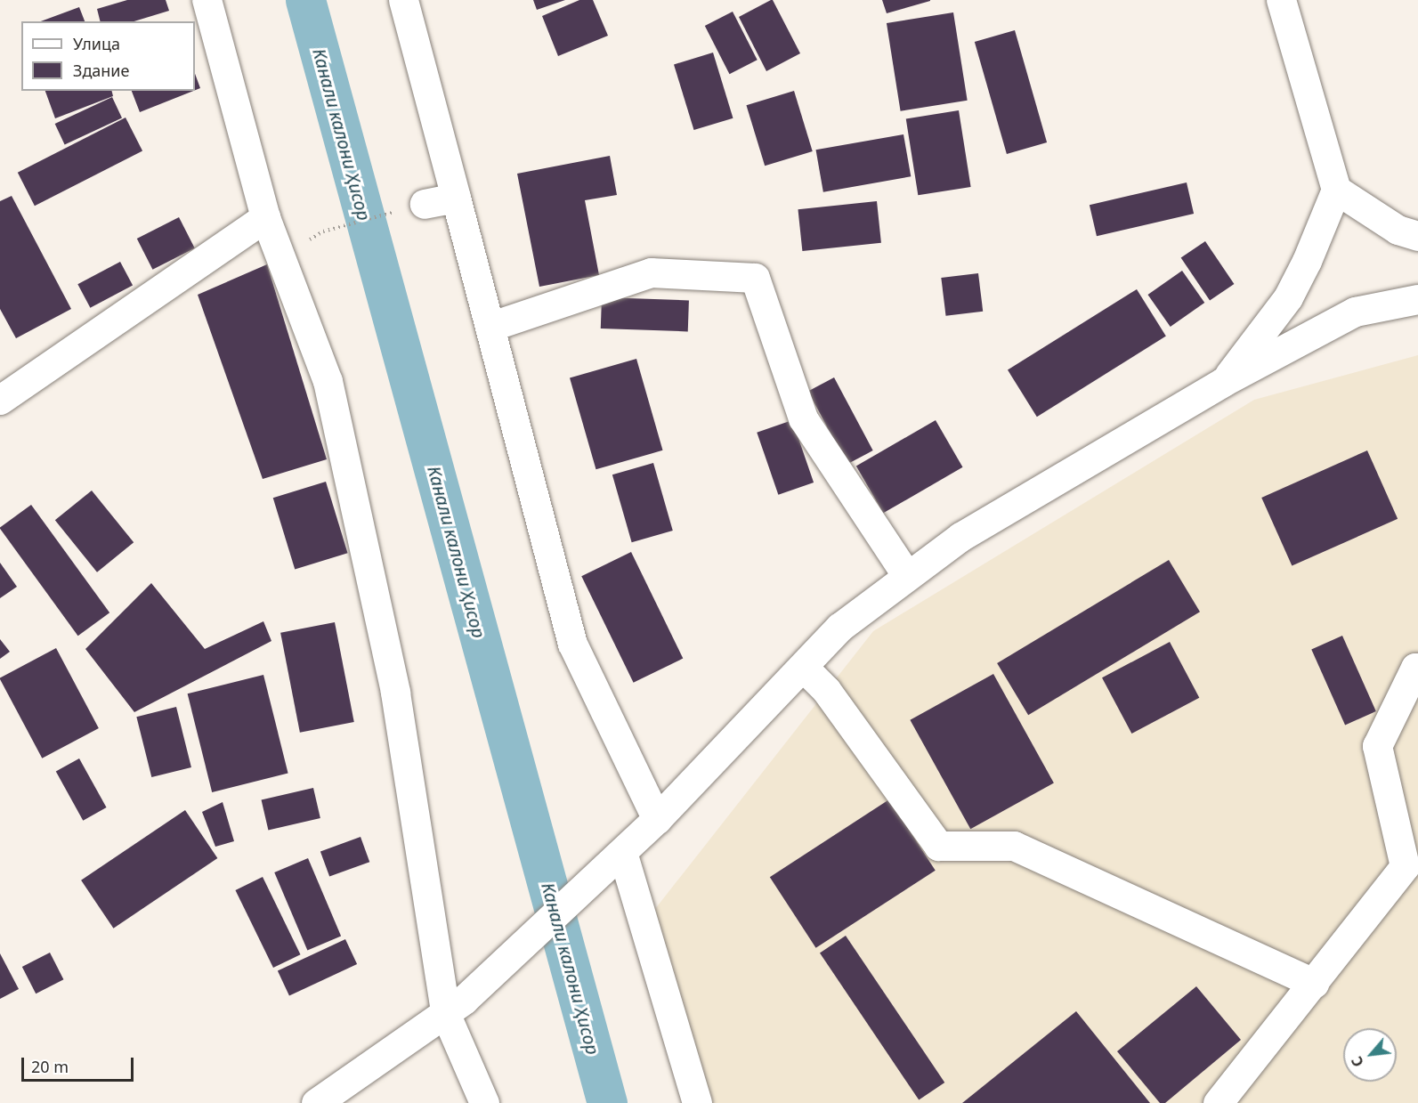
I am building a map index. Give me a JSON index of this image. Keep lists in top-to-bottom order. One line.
{"water":["Канали калони Ҳисор"],"legend":["Улица","Здание"],"scale_bar":"20 m","north":"bottom left"}
